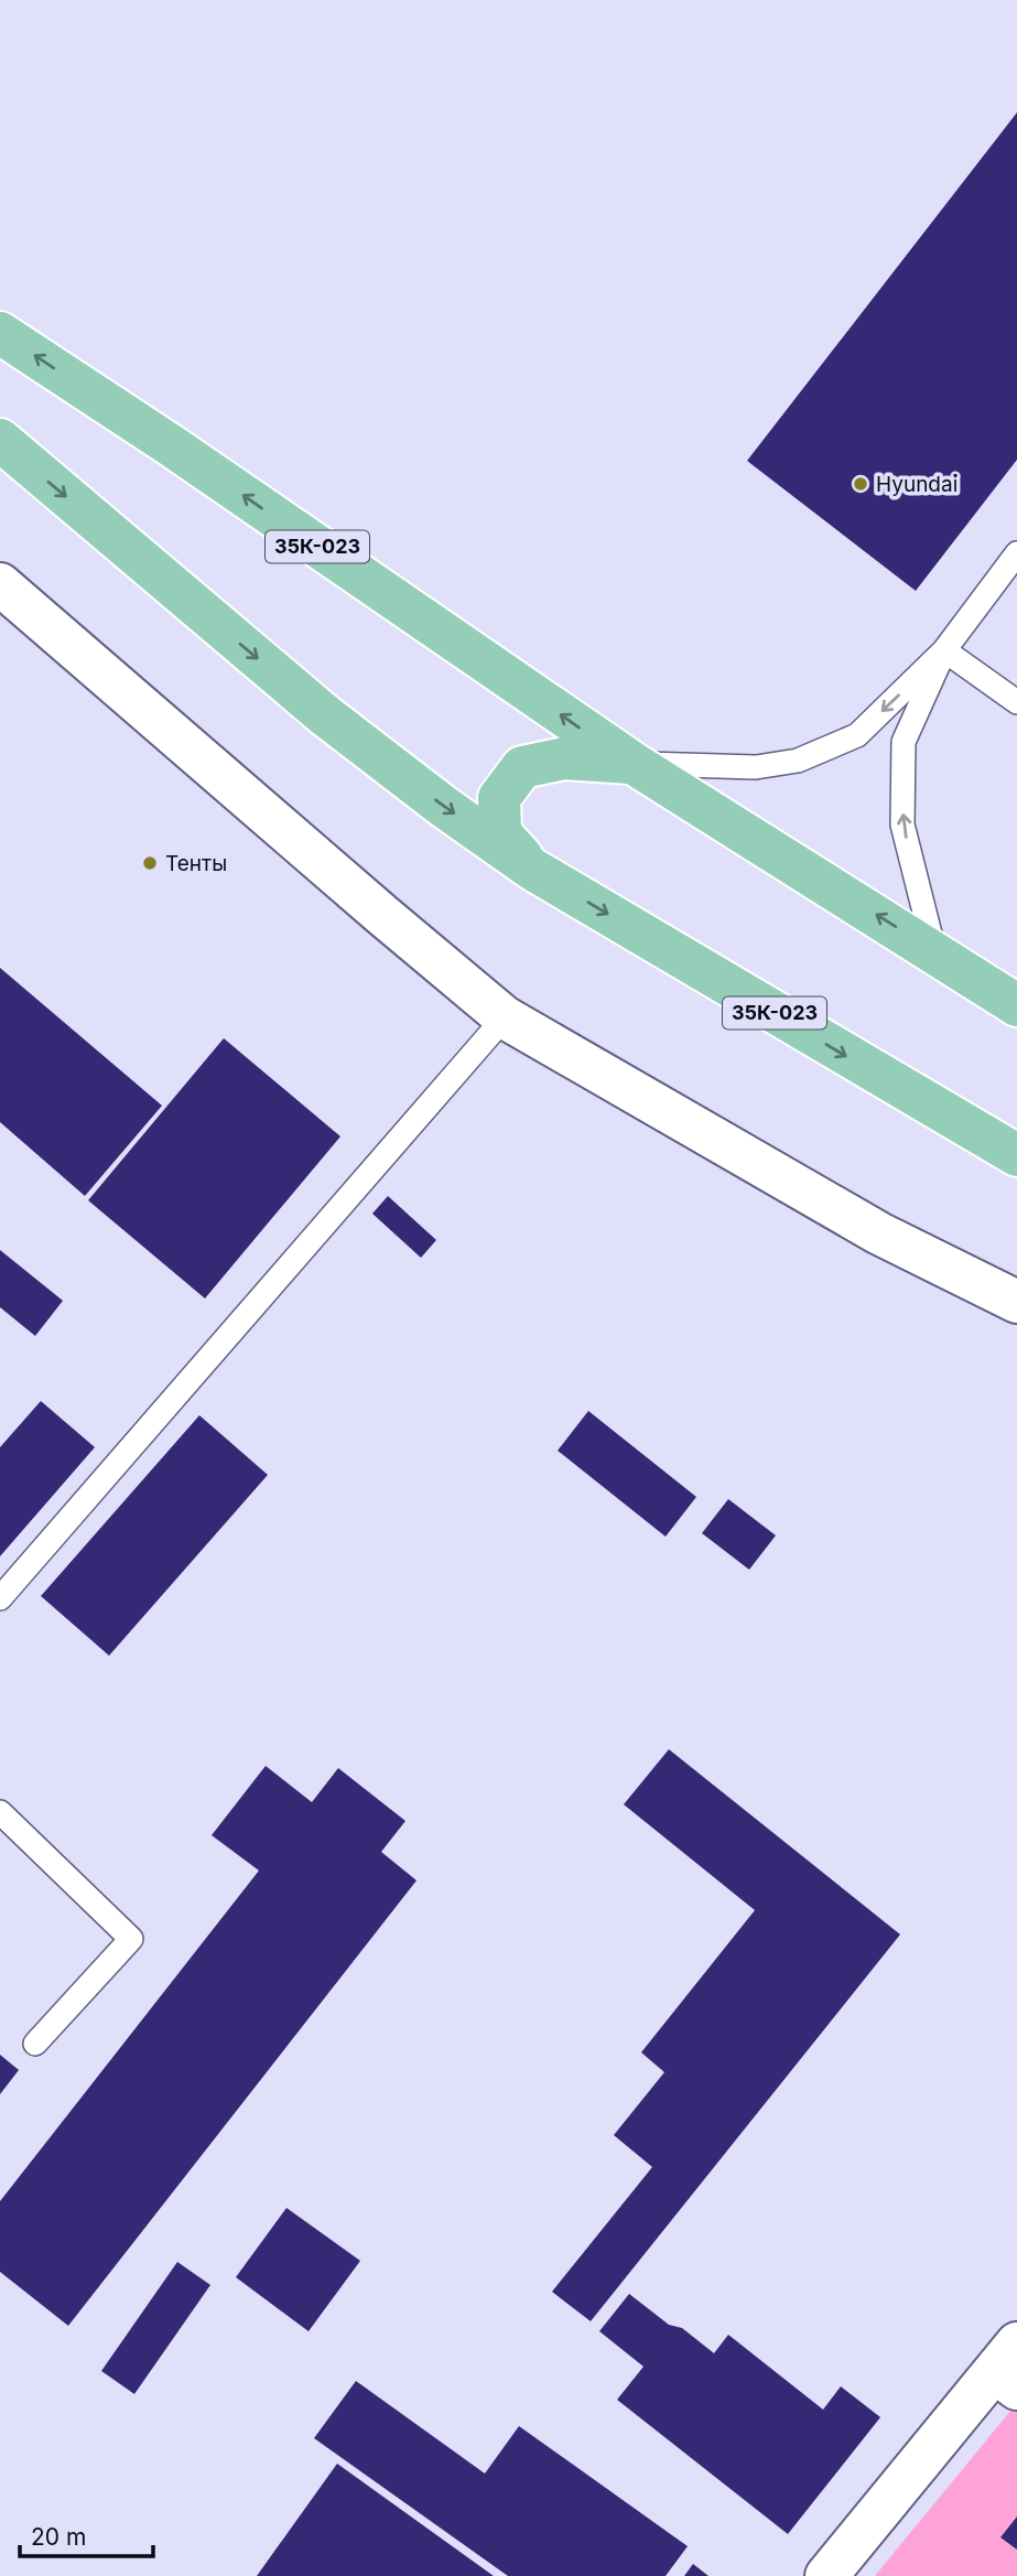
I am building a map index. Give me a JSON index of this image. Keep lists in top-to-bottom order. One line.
{"streets":{"main road":["35К-023"]},"places":["Hyundai","Тенты"],"scale_bar":"20 m"}
